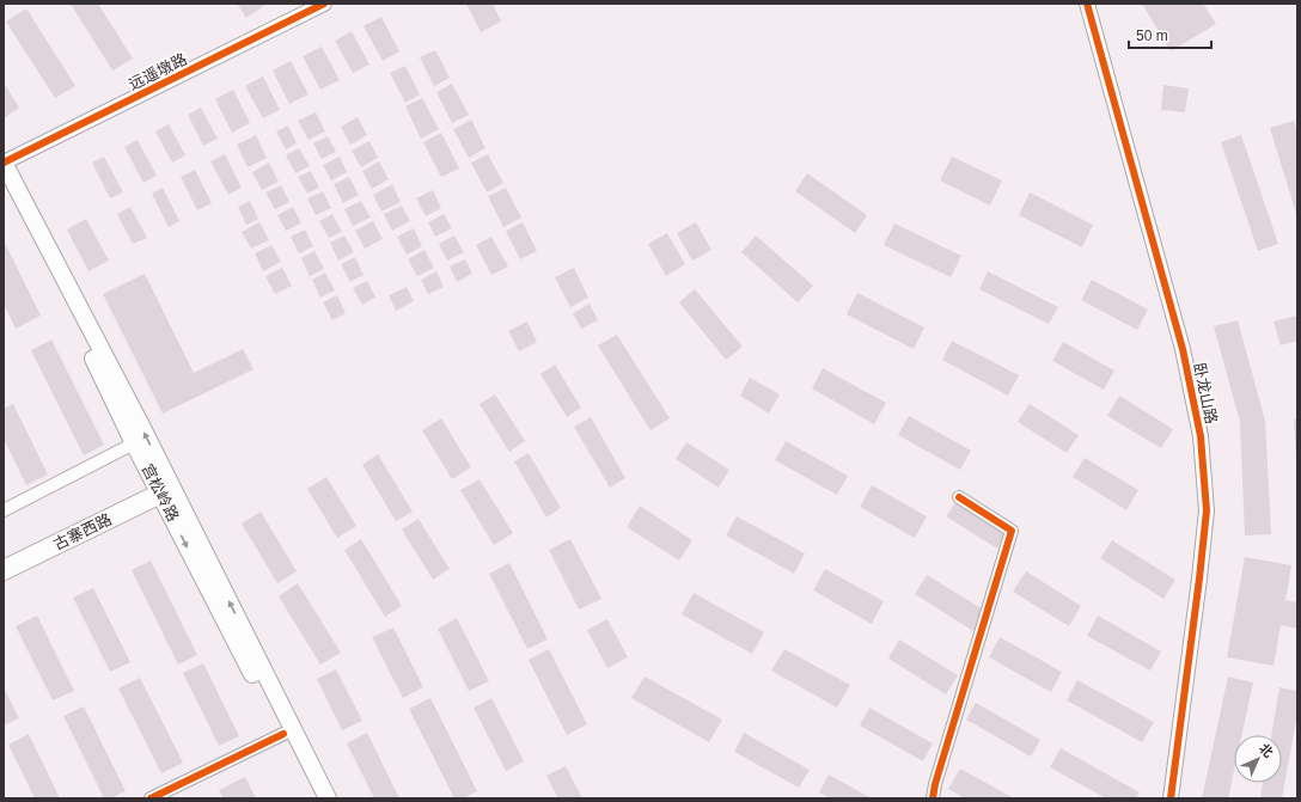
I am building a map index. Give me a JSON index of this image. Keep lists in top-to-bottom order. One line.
{"streets":{"main road":["宫松岭路","古寨西路"],"street":["远遥墩路","卧龙山路"]},"crossings":[["宫松岭路","古寨西路"]],"scale_bar":"50 m","north":"top right"}
